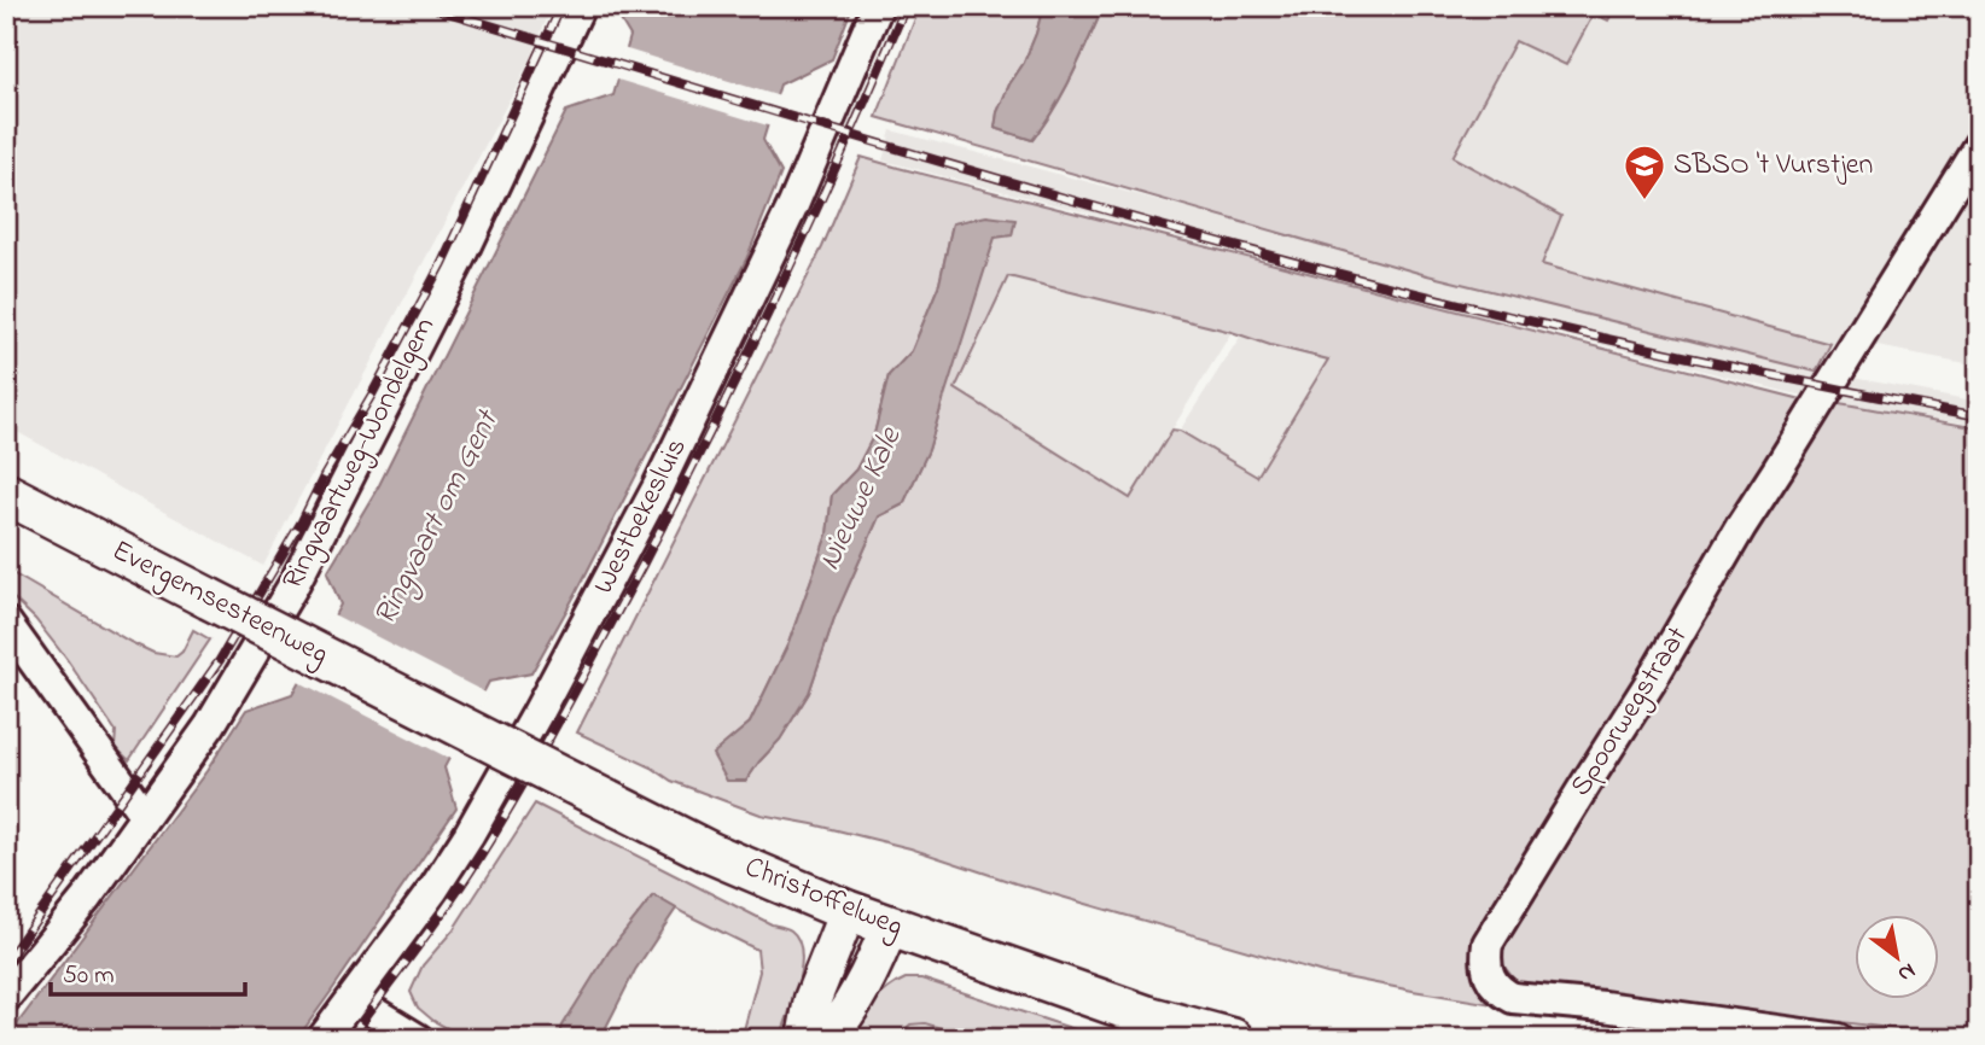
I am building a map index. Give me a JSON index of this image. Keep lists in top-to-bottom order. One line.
{"streets":{"main road":["Evergemsesteenweg","Christoffelweg"],"street":["Ringvaartweg-Wondelgem","Westbekesluis","Spoorwegstraat"]},"crossings":[["Evergemsesteenweg","Christoffelweg"]],"water":["Nieuwe Kale","Ringvaart om Gent"],"places":{"school or university":["SBSO 't Vurstjen"]},"scale_bar":"50 m","north":"bottom right"}
